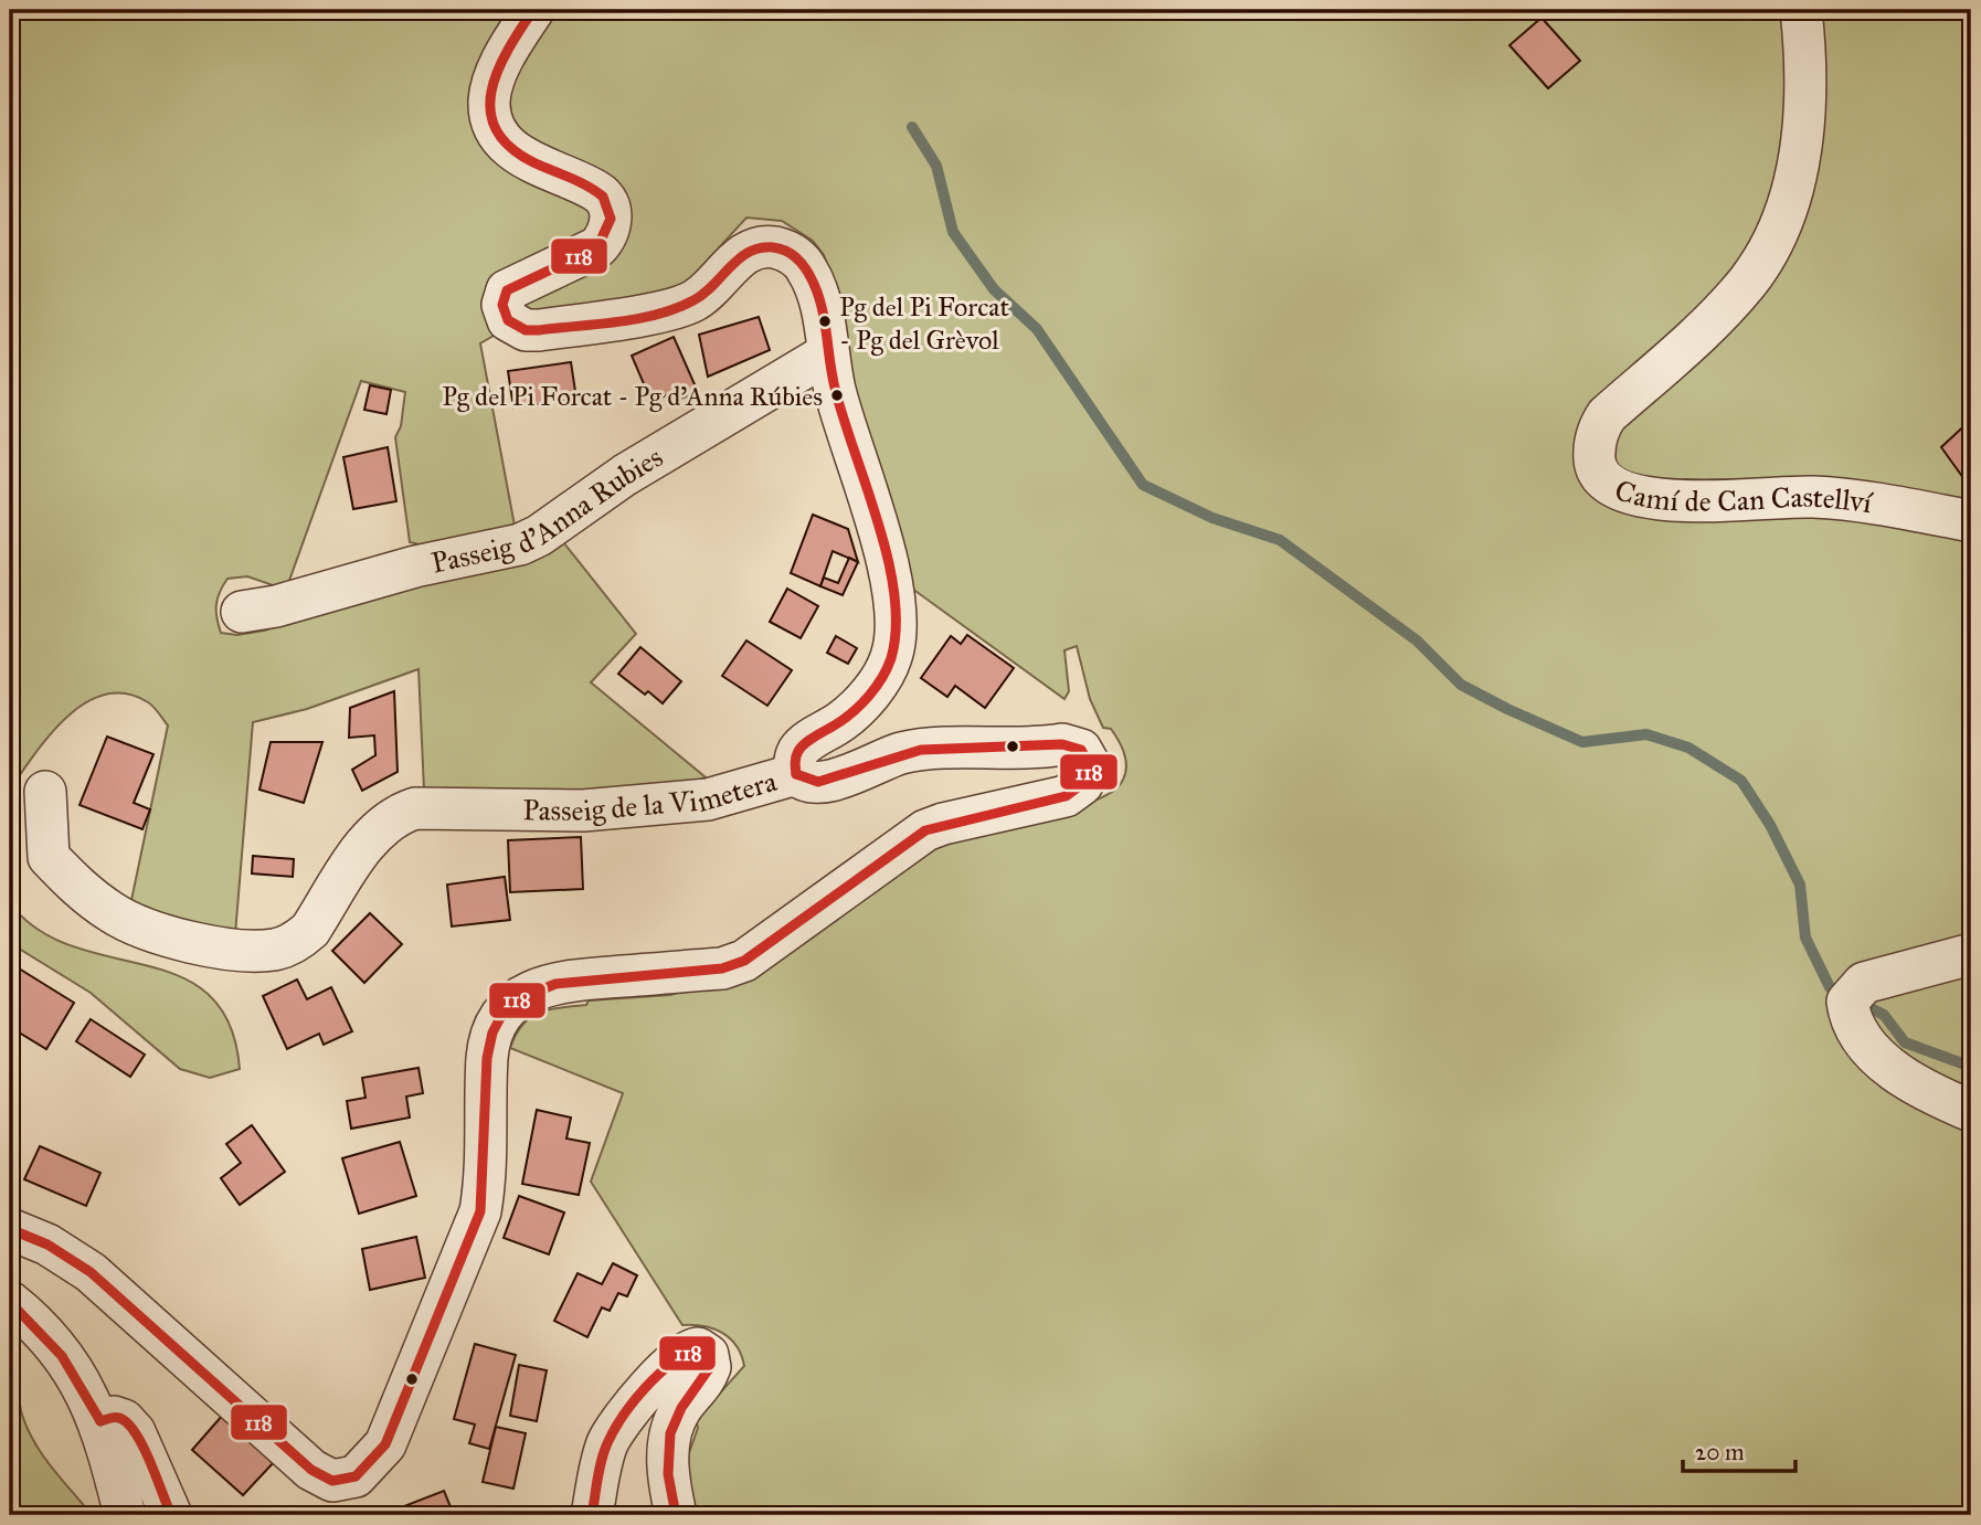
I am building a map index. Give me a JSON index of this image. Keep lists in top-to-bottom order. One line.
{"streets":{"street":["Camí de Can Castellví","Passeig d'Anna Rubies","Passeig de la Vimetera"]},"places":["Pg del Pi Forcat - Pg del Grèvol","Pg del Pi Forcat - Pg d'Anna Rúbies"],"lines":["transit line 118"],"scale_bar":"20 m"}
